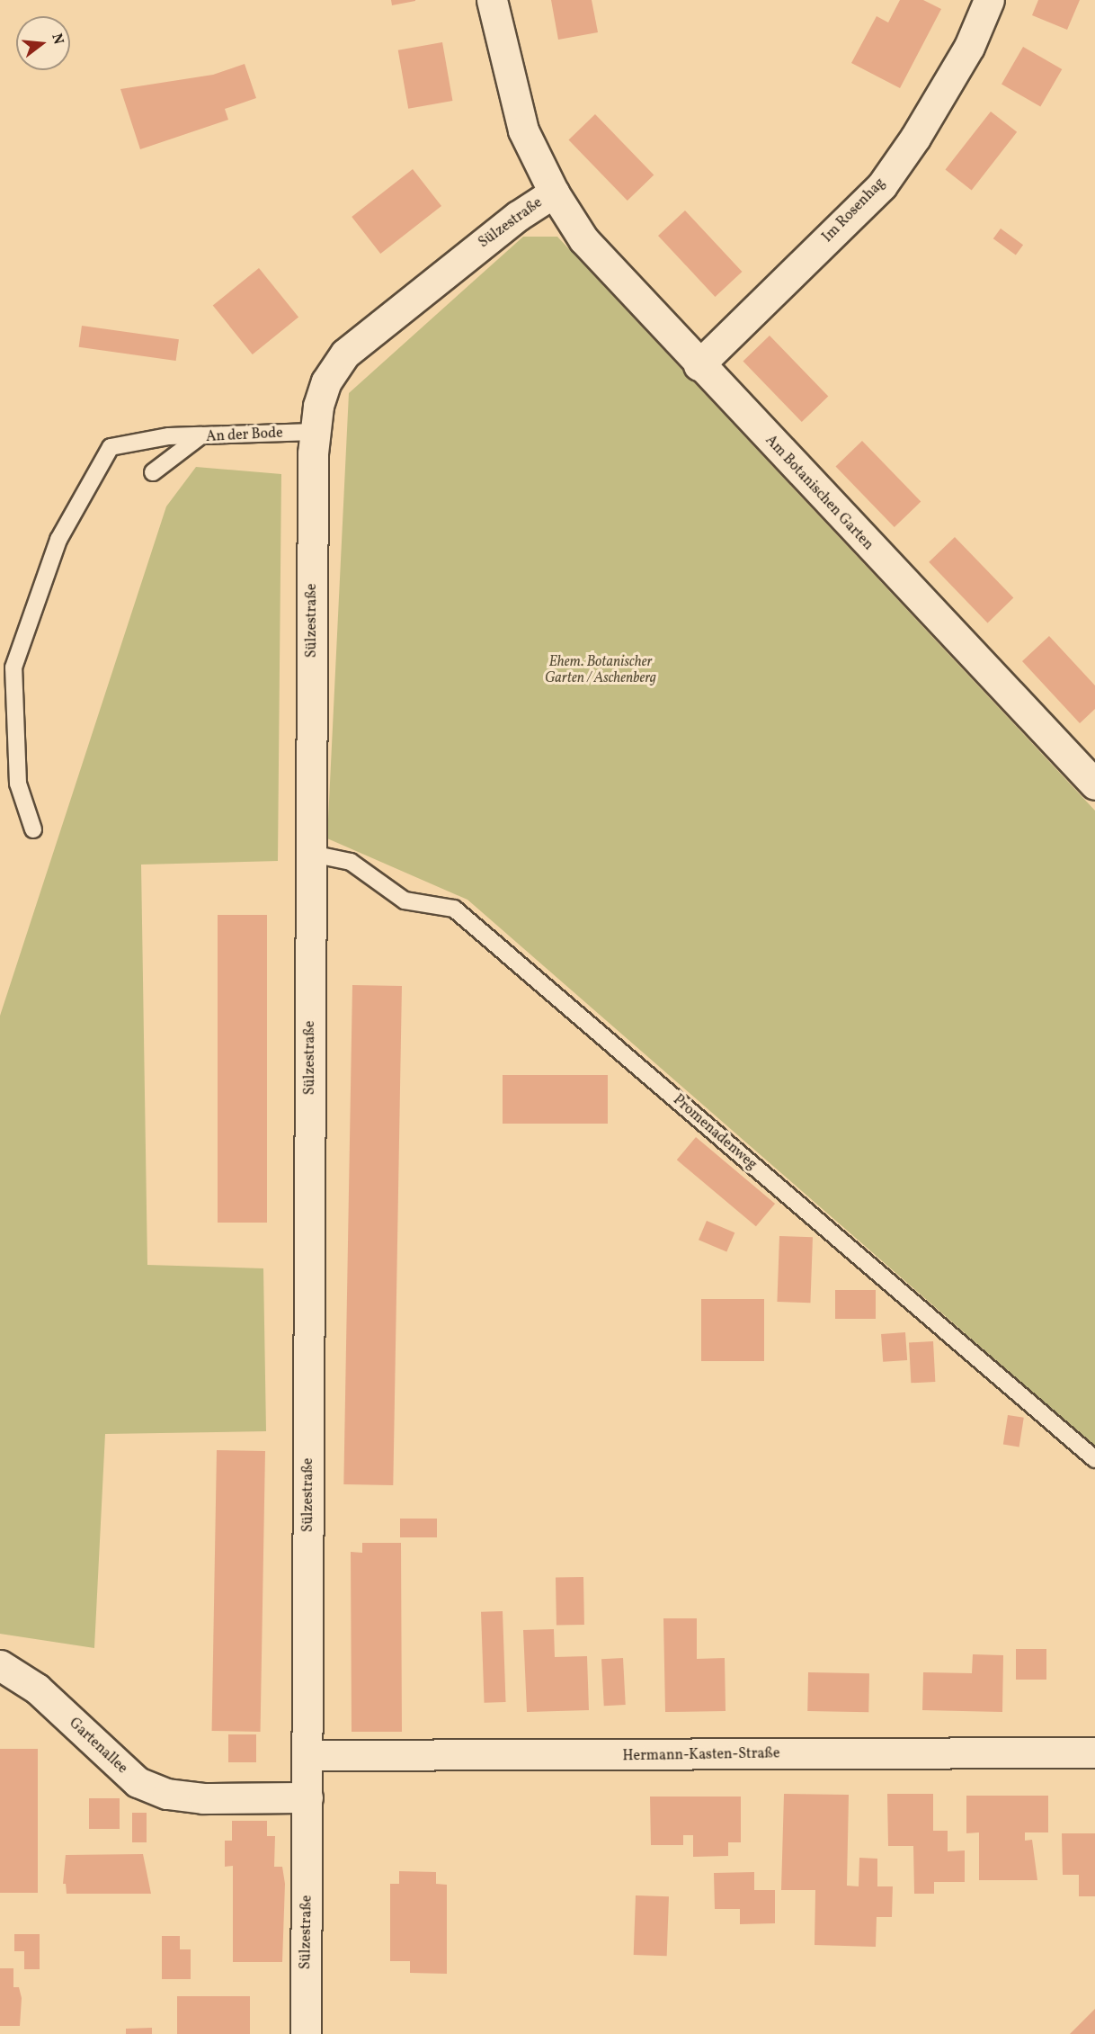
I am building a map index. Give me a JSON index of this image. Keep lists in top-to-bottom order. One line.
{"streets":{"street":["Im Rosenhag","Sülzestraße","Am Botanischen Garten","Gartenallee","Hermann-Kasten-Straße"],"lane":["An der Bode","Promenadenweg"]},"crossings":[["Im Rosenhag","Am Botanischen Garten"],["Sülzestraße","An der Bode"],["Sülzestraße","Am Botanischen Garten"],["Sülzestraße","Promenadenweg"],["Sülzestraße","Gartenallee"],["Sülzestraße","Hermann-Kasten-Straße"]],"parks":["Ehem. Botanischer Garten / Aschenberg"],"north":"right"}
